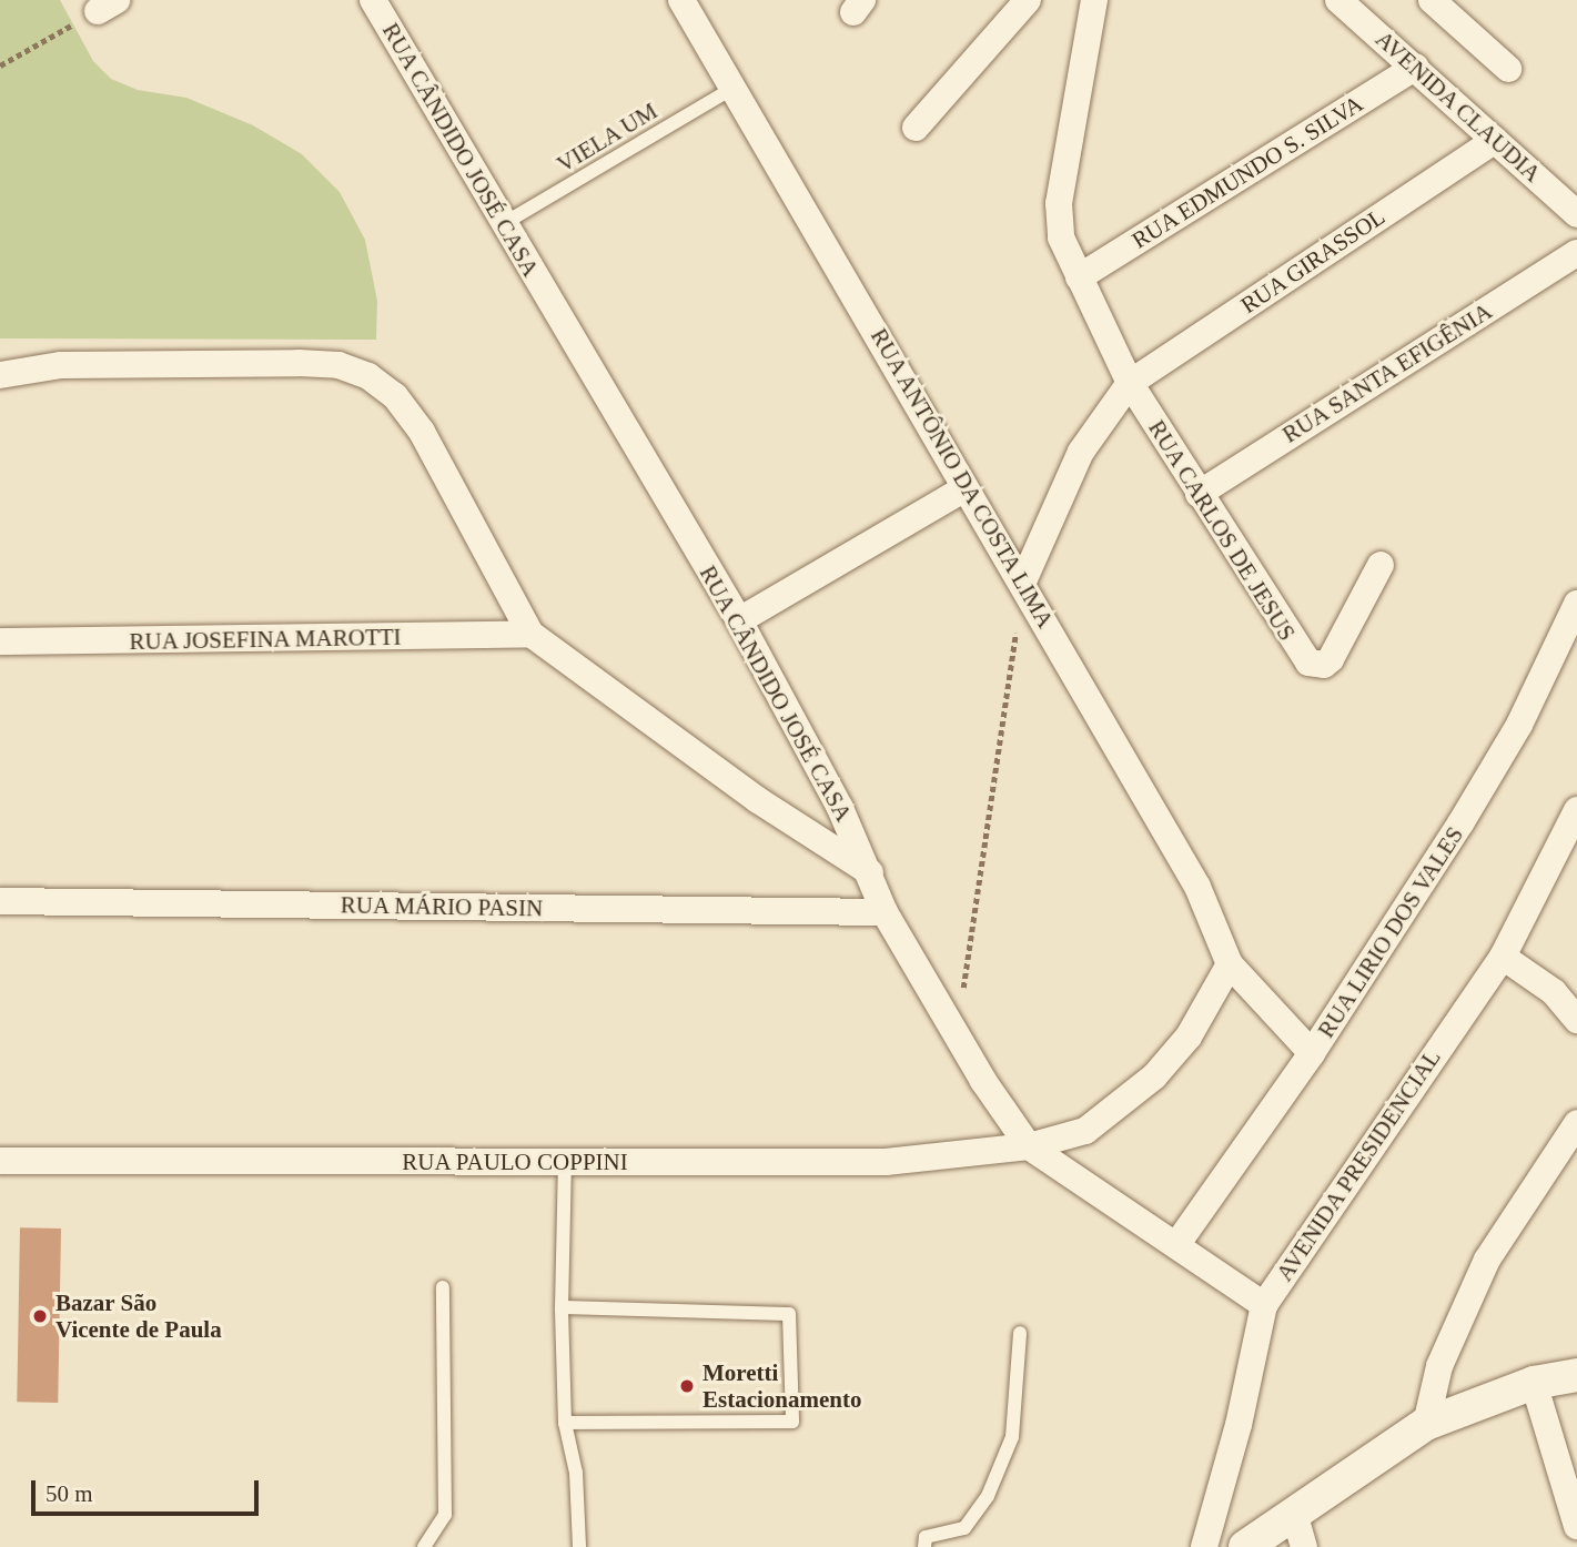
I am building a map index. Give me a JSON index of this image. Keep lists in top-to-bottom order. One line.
{"streets":{"street":["AVENIDA CLAUDIA","RUA CÂNDIDO JOSÉ CASA","RUA EDMUNDO S. SILVA","RUA GIRASSOL","RUA SANTA EFIGÊNIA","RUA ANTÔNIO DA COSTA LIMA","RUA CARLOS DE JESUS","RUA JOSEFINA MAROTTI","RUA MÁRIO PASIN","RUA LIRIO DOS VALES","RUA PAULO COPPINI","AVENIDA PRESIDENCIAL"],"lane":["VIELA UM"]},"crossings":[["AVENIDA CLAUDIA","RUA EDMUNDO S. SILVA"],["AVENIDA CLAUDIA","RUA GIRASSOL"],["VIELA UM","RUA CÂNDIDO JOSÉ CASA"],["VIELA UM","RUA ANTÔNIO DA COSTA LIMA"],["RUA CÂNDIDO JOSÉ CASA","RUA MÁRIO PASIN"],["RUA CÂNDIDO JOSÉ CASA","RUA LIRIO DOS VALES"],["RUA CÂNDIDO JOSÉ CASA","RUA PAULO COPPINI"],["RUA CÂNDIDO JOSÉ CASA","AVENIDA PRESIDENCIAL"],["RUA EDMUNDO S. SILVA","RUA CARLOS DE JESUS"],["RUA GIRASSOL","RUA CARLOS DE JESUS"],["RUA SANTA EFIGÊNIA","RUA CARLOS DE JESUS"],["RUA ANTÔNIO DA COSTA LIMA","RUA PAULO COPPINI"]],"places":["Bazar São Vicente de Paula","Moretti Estacionamento"],"scale_bar":"50 m"}
